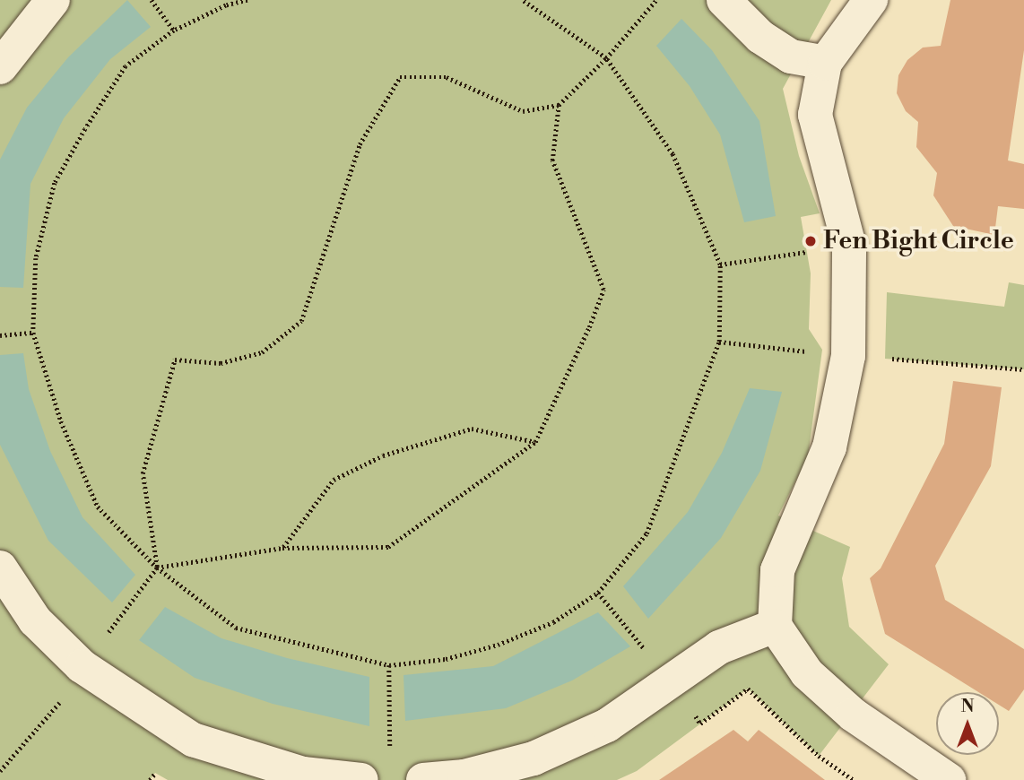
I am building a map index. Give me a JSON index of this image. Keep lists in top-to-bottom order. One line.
{"places":["Fen Bight Circle"],"north":"top"}
